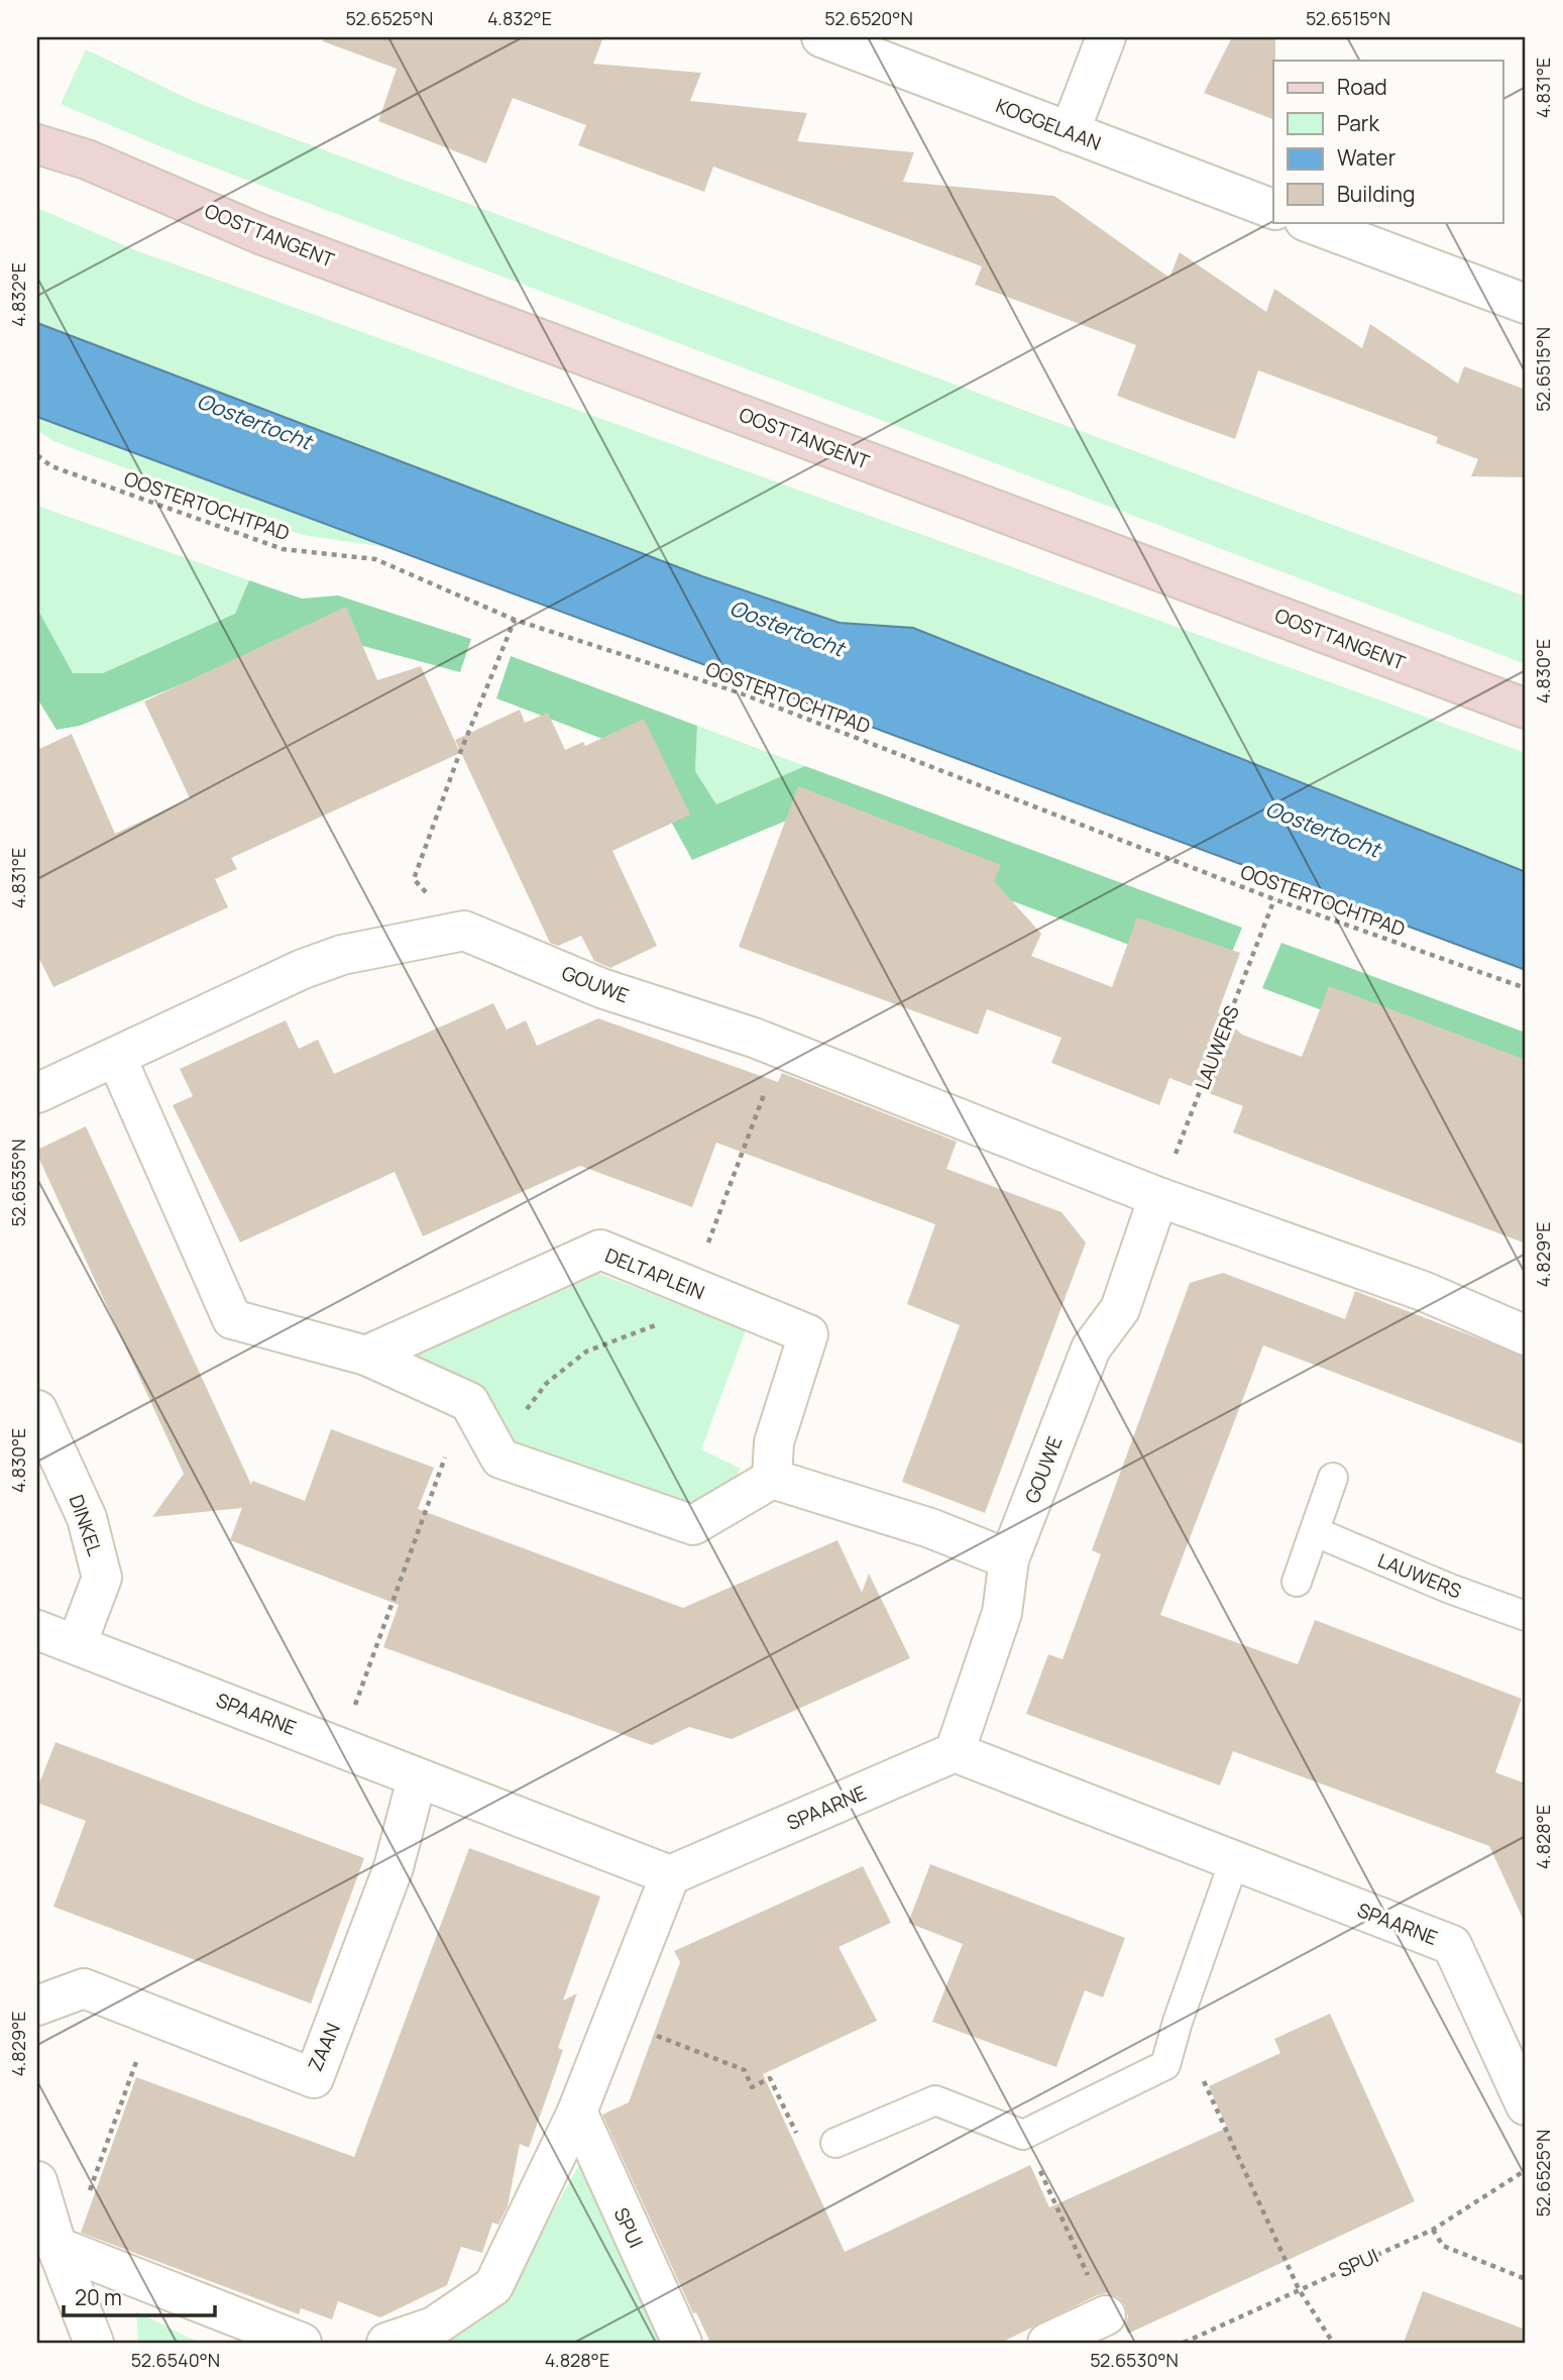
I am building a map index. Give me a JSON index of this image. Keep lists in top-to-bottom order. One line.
{"streets":{"main road":["OOSTTANGENT"],"street":["KOGGELAAN","GOUWE","DELTAPLEIN","DINKEL","SPAARNE","ZAAN","SPUI"],"lane":["LAUWERS"],"path":["OOSTERTOCHTPAD"]},"crossings":[["OOSTERTOCHTPAD","LAUWERS"],["GOUWE","LAUWERS"],["GOUWE","SPAARNE"],["DINKEL","SPAARNE"],["SPAARNE","ZAAN"]],"water":["Oostertocht"],"legend":["Road","Park","Water","Building"],"scale_bar":"20 m","coordinates":["52.6525°N","4.832°E","52.6520°N","52.6515°N","4.831°E","4.830°E","52.6535°N","4.829°E","4.828°E","52.6540°N","52.6530°N"]}
